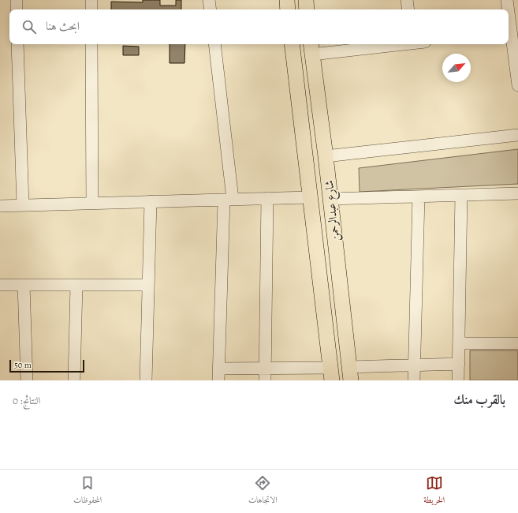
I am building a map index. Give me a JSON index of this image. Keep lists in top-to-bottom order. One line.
{"streets":{"main road":["شارع عبدالرحمن"]},"scale_bar":"50 m","north":"top right","page":{"search":"ابحث هنا","scale":"50 m","heading":["بالقرب منك","النتائج: 0"],"nav":["الخريطة","الاتجاهات","المحفوظات"]}}
